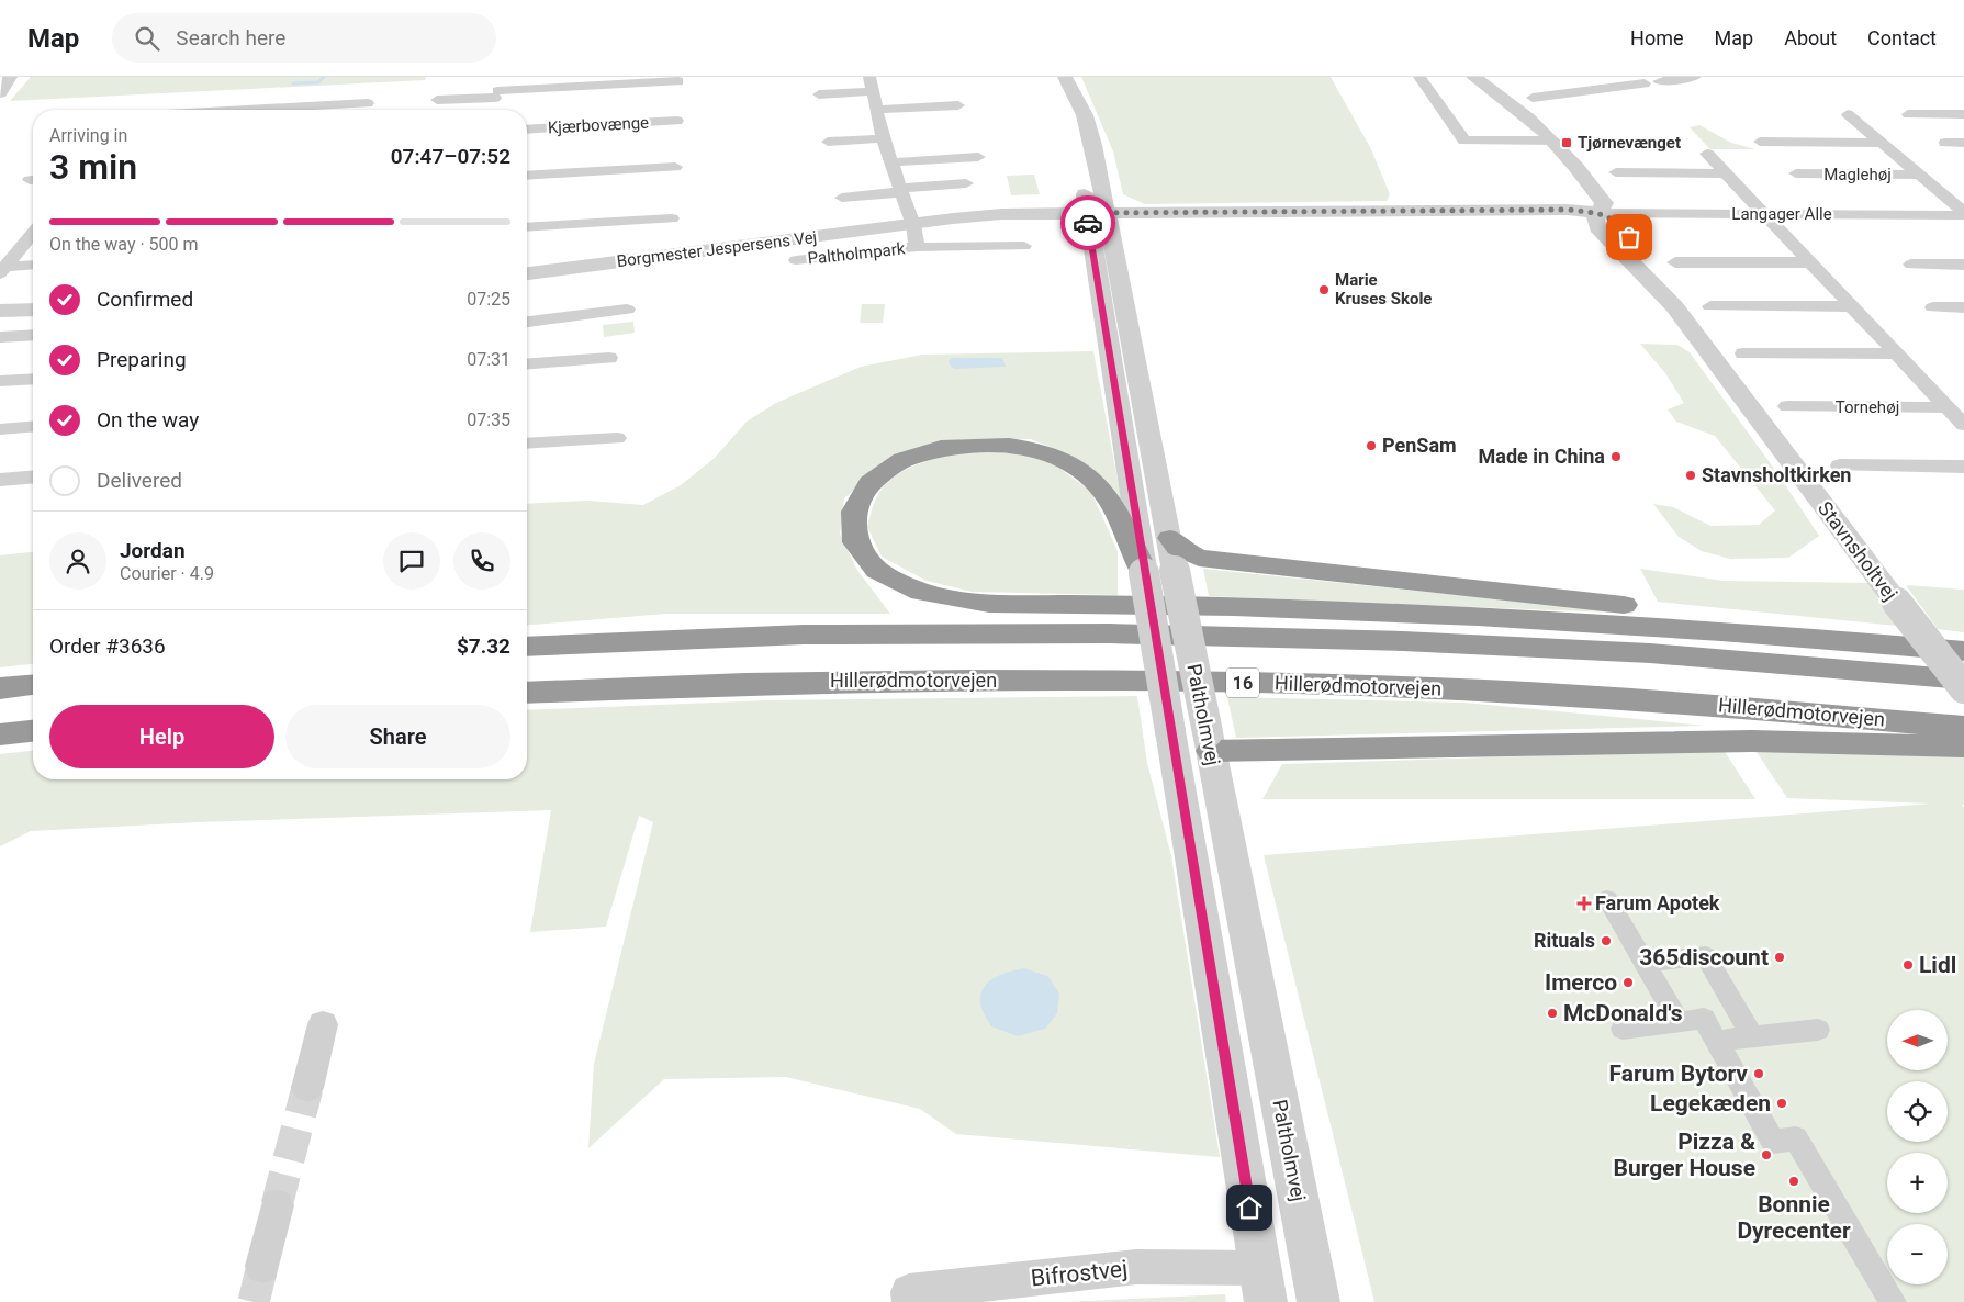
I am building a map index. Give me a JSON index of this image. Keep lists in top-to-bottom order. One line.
{"streets":{"highway":["Hillerødmotorvejen","16"],"street":["Kjærbovænge","Maglehøj","Langager Alle","Borgmester Jespersens Vej","Paltholmpark","Tornehøj","Stavnsholtvej","Paltholmvej","Bifrostvej"]},"crossings":[["Maglehøj","Langager Alle"],["Langager Alle","Borgmester Jespersens Vej"],["Langager Alle","Tornehøj"],["Langager Alle","Stavnsholtvej"],["Borgmester Jespersens Vej","Paltholmpark"],["Borgmester Jespersens Vej","Stavnsholtvej"],["Borgmester Jespersens Vej","Paltholmvej"],["Paltholmvej","Bifrostvej"]],"places":{"transit":["Tjørnevænget"],"other":["Marie Kruses Skole","PenSam","Made in China","Stavnsholtkirken","Rituals","365discount","Lidl","Imerco","McDonald's","Farum Bytorv","Legekæden","Pizza & Burger House","Bonnie Dyrecenter"],"health":["Farum Apotek"]},"north":"left","page":{"header":"Map","search":"Search here","nav":["Home","Map","About","Contact"],"heading":["3 min","Arriving in","07:47–07:52"],"panel":["Jordan","Courier · 4.9","Order #3636","$7.32"],"bar":"On the way · 500 m","list":[["Confirmed","07:25"],["Preparing","07:31"],["On the way","07:35"],"Delivered"],"buttons":["Help","Share"],"map_buttons":["+","−"]}}
